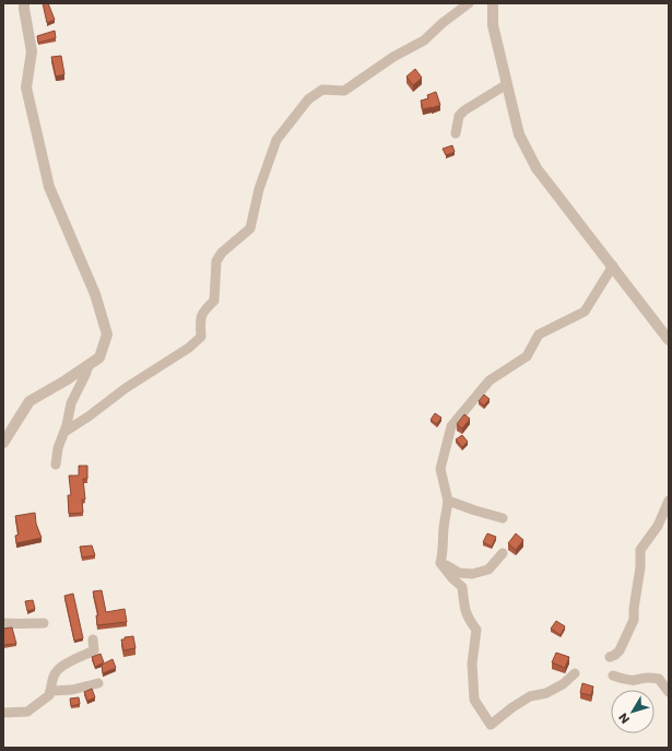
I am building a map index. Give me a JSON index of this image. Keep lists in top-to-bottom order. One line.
{"north":"bottom left"}
